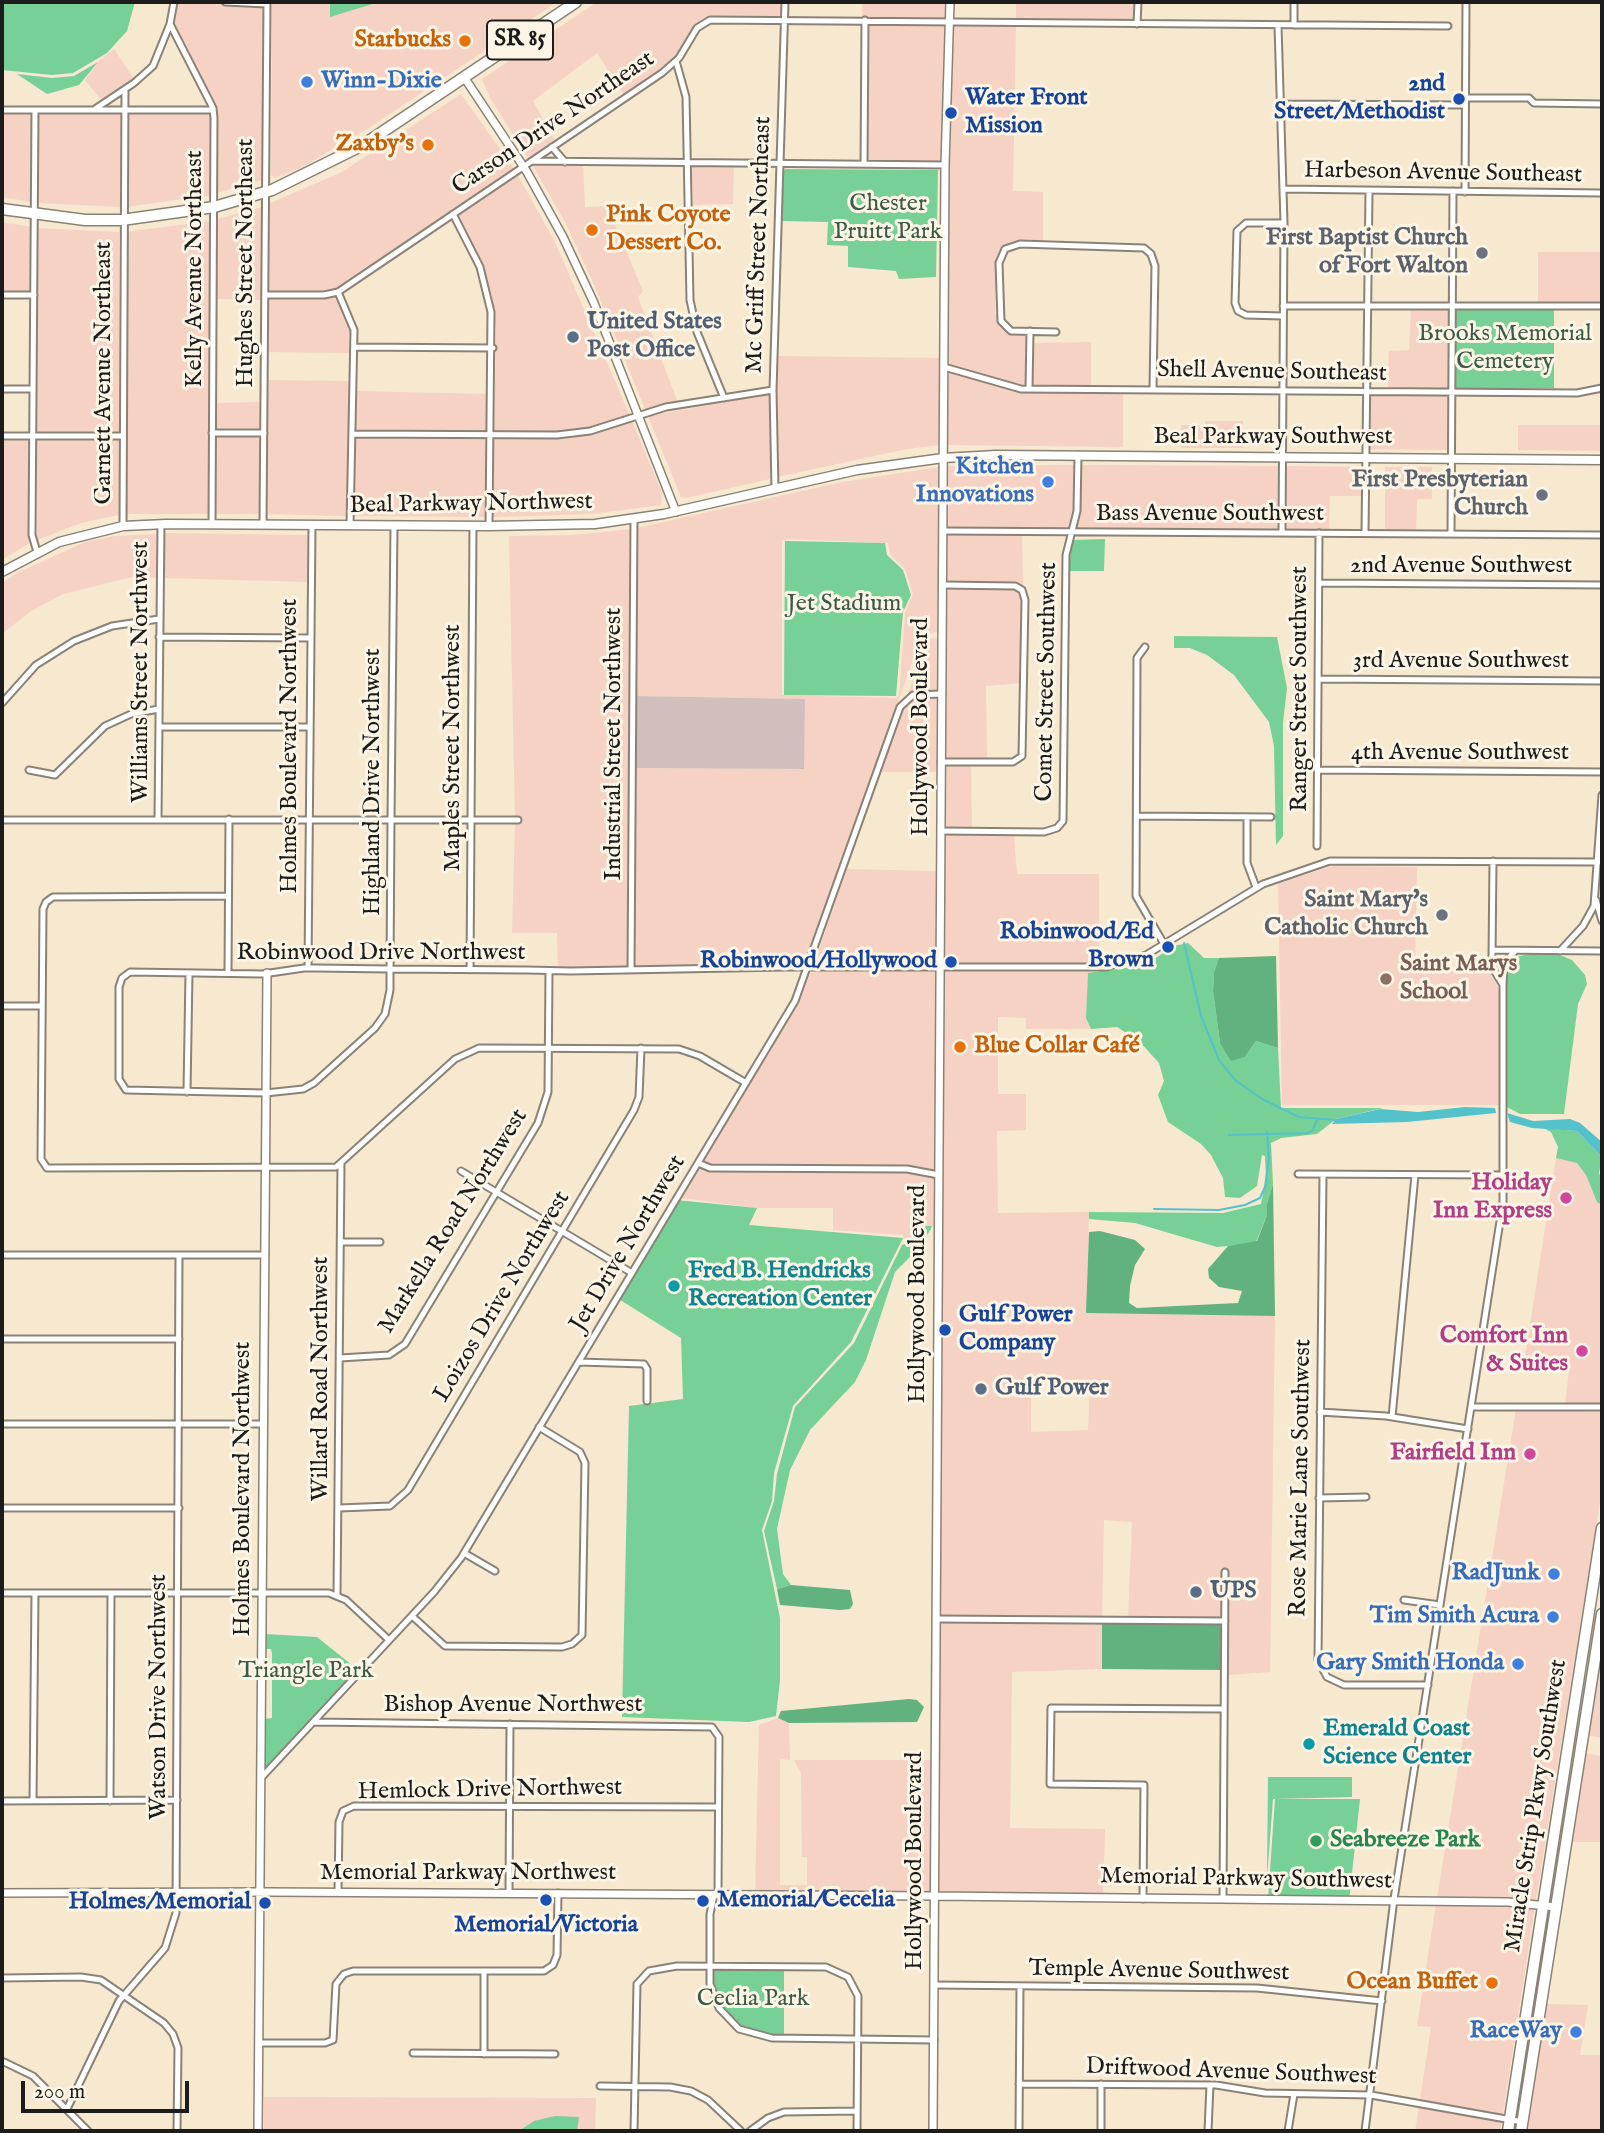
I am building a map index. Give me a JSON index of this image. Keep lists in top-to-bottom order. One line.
{"streets":{"highway":["SR 85","Miracle Strip Pkwy Southwest"],"main road":["Beal Parkway Southwest","Beal Parkway Northwest"],"street":["Carson Drive Northeast","Harbeson Avenue Southeast","Mc Griff Street Northeast","Hughes Street Northeast","Kelly Avenue Northeast","Garnett Avenue Northeast","Shell Avenue Southeast","Bass Avenue Southwest","2nd Avenue Southwest","3rd Avenue Southwest","Williams Street Northwest","Comet Street Southwest","Ranger Street Southwest","Hollywood Boulevard","Industrial Street Northwest","Holmes Boulevard Northwest","Maples Street Northwest","4th Avenue Southwest","Highland Drive Northwest","Robinwood Drive Northwest","Markella Road Northwest","Jet Drive Northwest","Loizos Drive Northwest","Willard Road Northwest","Rose Marie Lane Southwest","Watson Drive Northwest","Bishop Avenue Northwest","Hemlock Drive Northwest","Memorial Parkway Northwest","Memorial Parkway Southwest","Temple Avenue Southwest","Driftwood Avenue Southwest"]},"crossings":[["SR 85","Hughes Street Northeast"],["SR 85","Kelly Avenue Northeast"],["SR 85","Garnett Avenue Northeast"],["Carson Drive Northeast","Mc Griff Street Northeast"],["Carson Drive Northeast","Hughes Street Northeast"],["Carson Drive Northeast","Hollywood Boulevard"],["Mc Griff Street Northeast","Beal Parkway Northwest"],["Hughes Street Northeast","Beal Parkway Northwest"],["Kelly Avenue Northeast","Beal Parkway Northwest"],["Garnett Avenue Northeast","Beal Parkway Northwest"],["Shell Avenue Southeast","Hollywood Boulevard"],["Beal Parkway Southwest","Beal Parkway Northwest"],["Beal Parkway Southwest","Comet Street Southwest"],["Beal Parkway Southwest","Hollywood Boulevard"],["Beal Parkway Northwest","Williams Street Northwest"],["Beal Parkway Northwest","Hollywood Boulevard"],["Beal Parkway Northwest","Industrial Street Northwest"],["Beal Parkway Northwest","Holmes Boulevard Northwest"],["Beal Parkway Northwest","Maples Street Northwest"],["Beal Parkway Northwest","Highland Drive Northwest"],["Bass Avenue Southwest","Comet Street Southwest"],["Bass Avenue Southwest","Ranger Street Southwest"],["Bass Avenue Southwest","Hollywood Boulevard"],["2nd Avenue Southwest","Ranger Street Southwest"],["3rd Avenue Southwest","Ranger Street Southwest"],["Comet Street Southwest","Hollywood Boulevard"],["Ranger Street Southwest","4th Avenue Southwest"],["Hollywood Boulevard","Robinwood Drive Northwest"],["Hollywood Boulevard","Jet Drive Northwest"],["Hollywood Boulevard","Memorial Parkway Northwest"],["Hollywood Boulevard","Memorial Parkway Southwest"],["Hollywood Boulevard","Temple Avenue Southwest"],["Industrial Street Northwest","Robinwood Drive Northwest"],["Holmes Boulevard Northwest","Highland Drive Northwest"],["Holmes Boulevard Northwest","Robinwood Drive Northwest"],["Holmes Boulevard Northwest","Jet Drive Northwest"],["Holmes Boulevard Northwest","Memorial Parkway Northwest"],["Maples Street Northwest","Robinwood Drive Northwest"],["Highland Drive Northwest","Robinwood Drive Northwest"],["Robinwood Drive Northwest","Markella Road Northwest"],["Robinwood Drive Northwest","Jet Drive Northwest"],["Markella Road Northwest","Willard Road Northwest"],["Jet Drive Northwest","Bishop Avenue Northwest"],["Loizos Drive Northwest","Willard Road Northwest"],["Watson Drive Northwest","Memorial Parkway Northwest"],["Bishop Avenue Northwest","Hemlock Drive Northwest"],["Hemlock Drive Northwest","Memorial Parkway Northwest"],["Miracle Strip Pkwy Southwest","Memorial Parkway Southwest"],["Miracle Strip Pkwy Southwest","Driftwood Avenue Southwest"],["Memorial Parkway Northwest","Memorial Parkway Southwest"]],"parks":["Chester Pruitt Park","Brooks Memorial Cemetery","Jet Stadium","Triangle Park","Ceclia Park"],"places":["Starbucks","Winn-Dixie","2nd Street/Methodist","Water Front Mission","Zaxby's","Pink Coyote Dessert Co.","First Baptist Church of Fort Walton","United States Post Office","Kitchen Innovations","First Presbyterian Church","Saint Mary's Catholic Church","Robinwood/Ed Brown","Robinwood/Hollywood","Saint Marys School","Blue Collar Café","Holiday Inn Express","Fred B. Hendricks Recreation Center","Gulf Power Company","Comfort Inn & Suites","Gulf Power","Fairfield Inn","RadJunk","UPS","Tim Smith Acura","Gary Smith Honda","Emerald Coast Science Center","Seabreeze Park","Memorial/Victoria","Memorial/Cecelia","Holmes/Memorial","Ocean Buffet","RaceWay"],"scale_bar":"200 m"}
